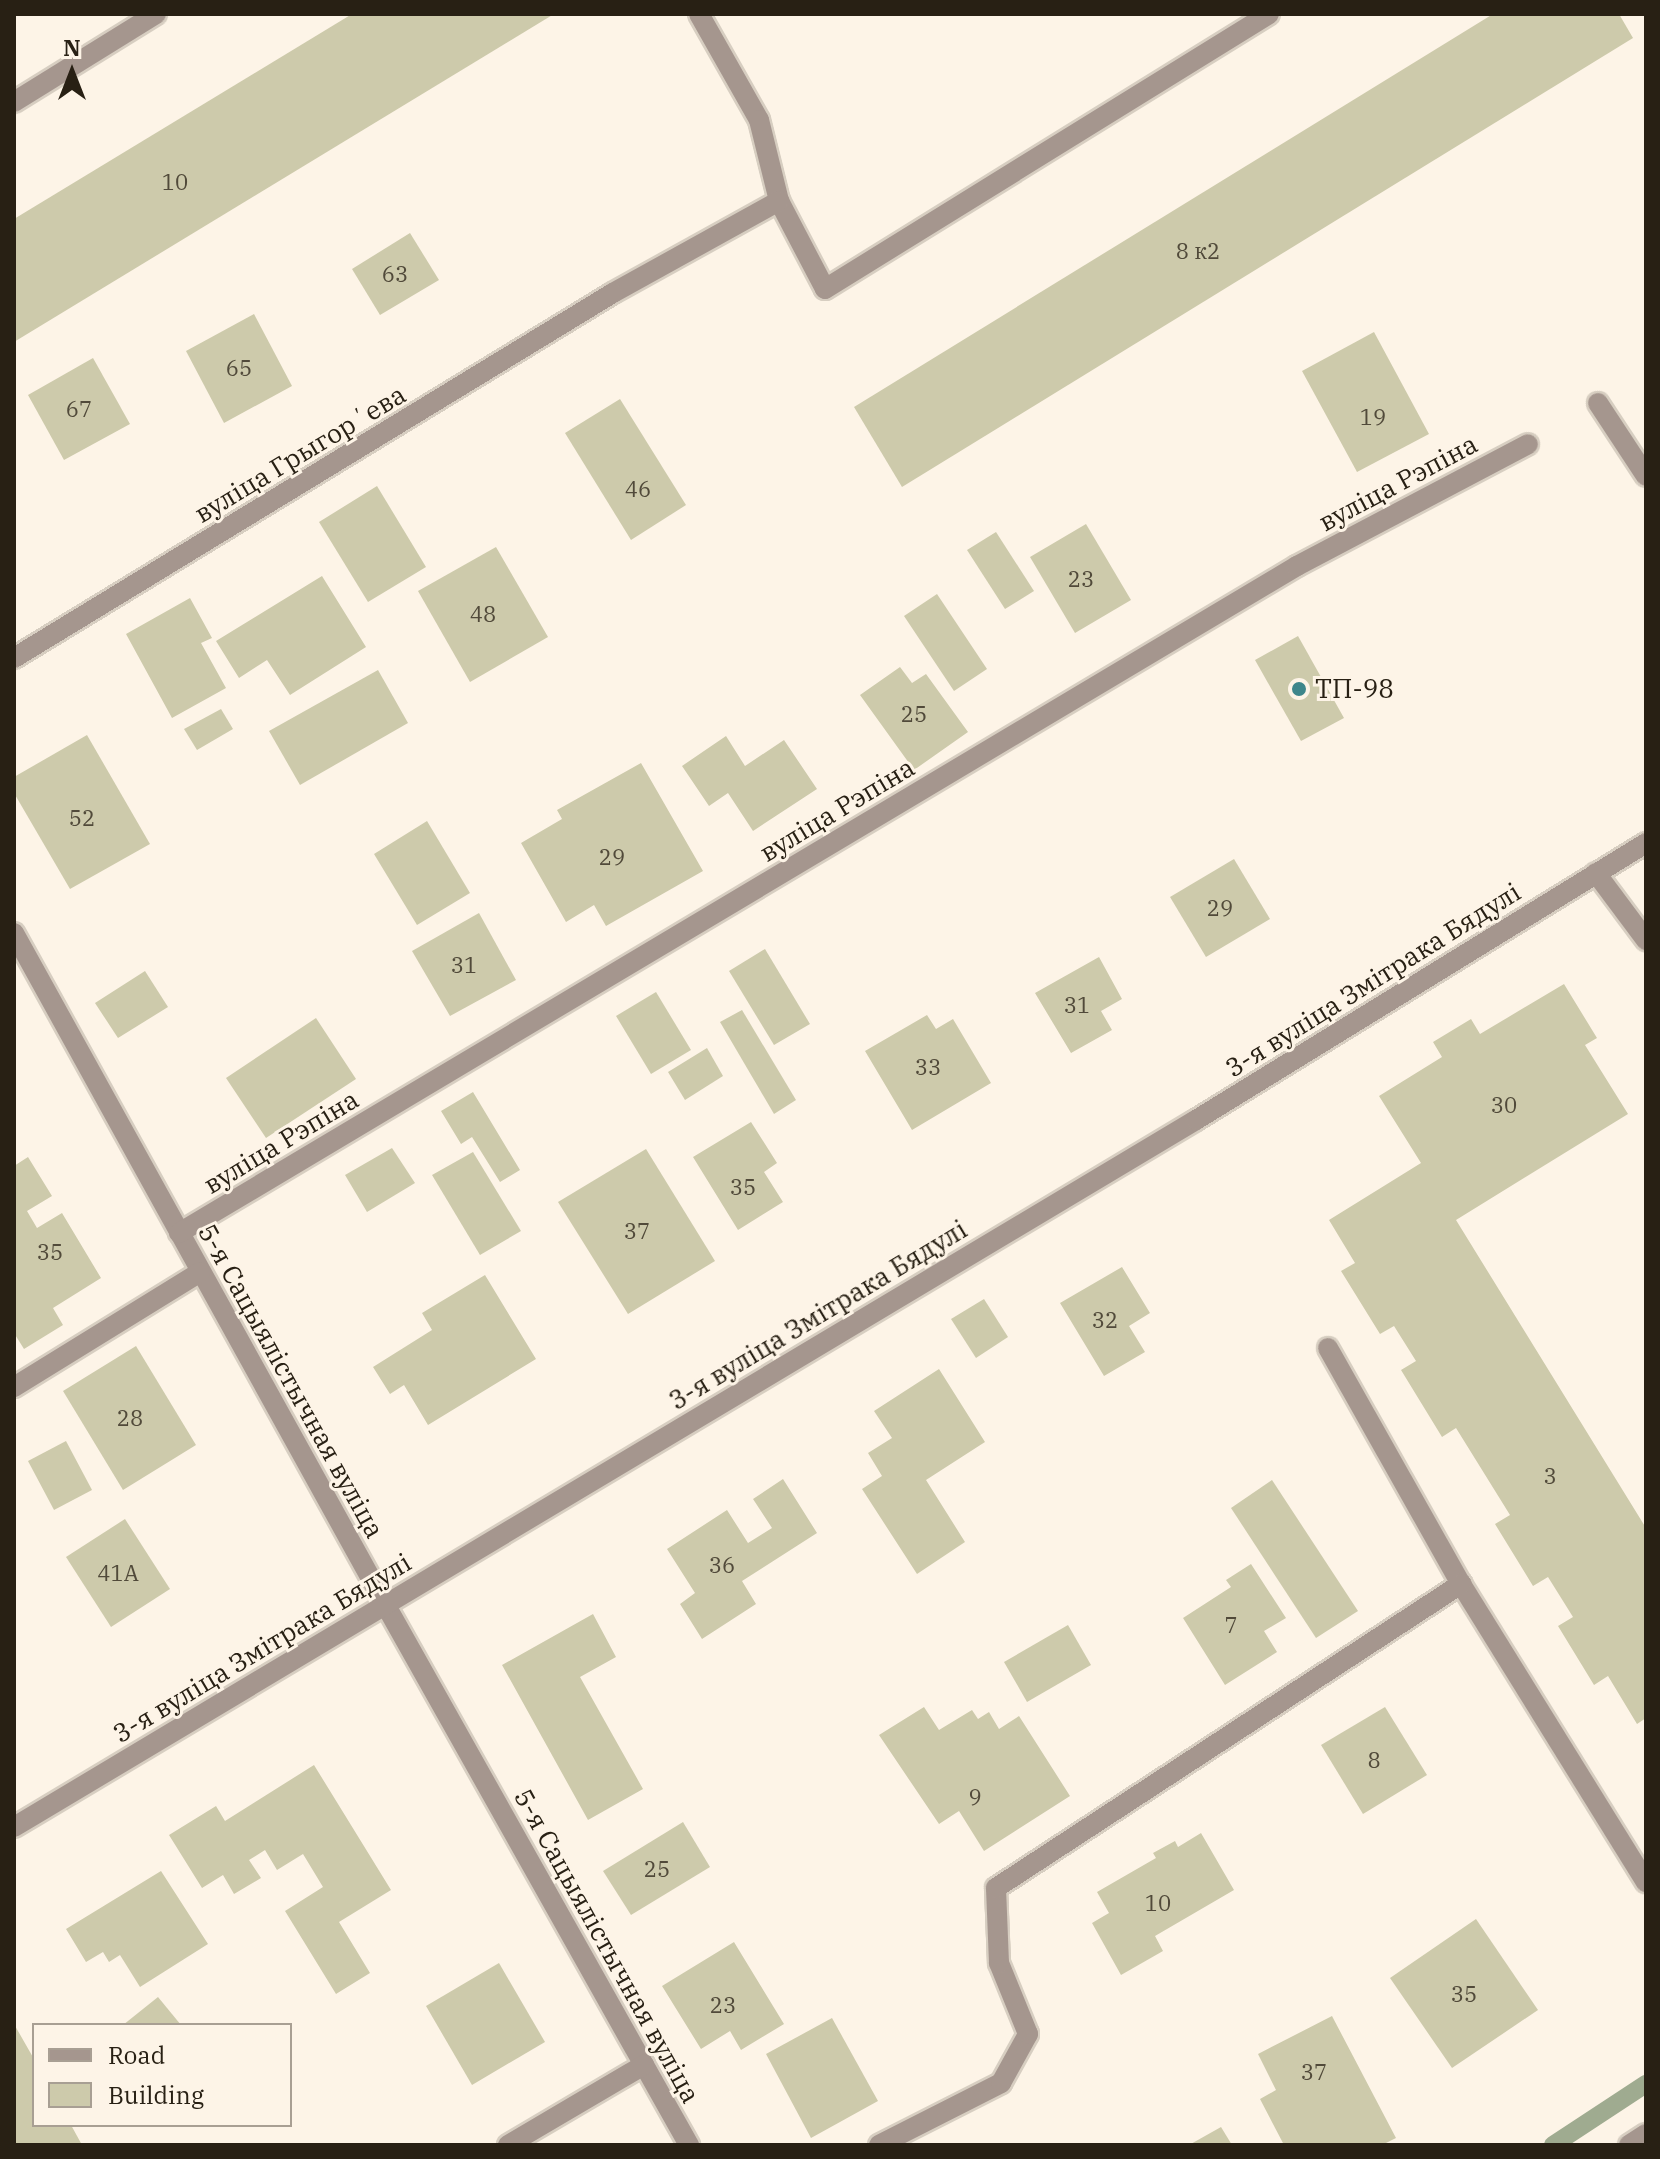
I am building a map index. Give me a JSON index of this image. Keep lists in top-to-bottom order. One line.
{"streets":{"street":["вуліца Грыгорʼева","вуліца Рэпіна","3-я вуліца Змітрака Бядулі","5-я Сацыялістычная вуліца"]},"crossings":[["вуліца Рэпіна","5-я Сацыялістычная вуліца"],["3-я вуліца Змітрака Бядулі","5-я Сацыялістычная вуліца"]],"places":["ТП-98"],"house_numbers":["10","8 к2","63","65","67","19","46","23","48","25","52","29","29","31","31","33","30","35","37","35","32","28","3","36","41А","7","8","9","25","10","35","23","37"],"legend":["Road","Building"],"north":"top"}
